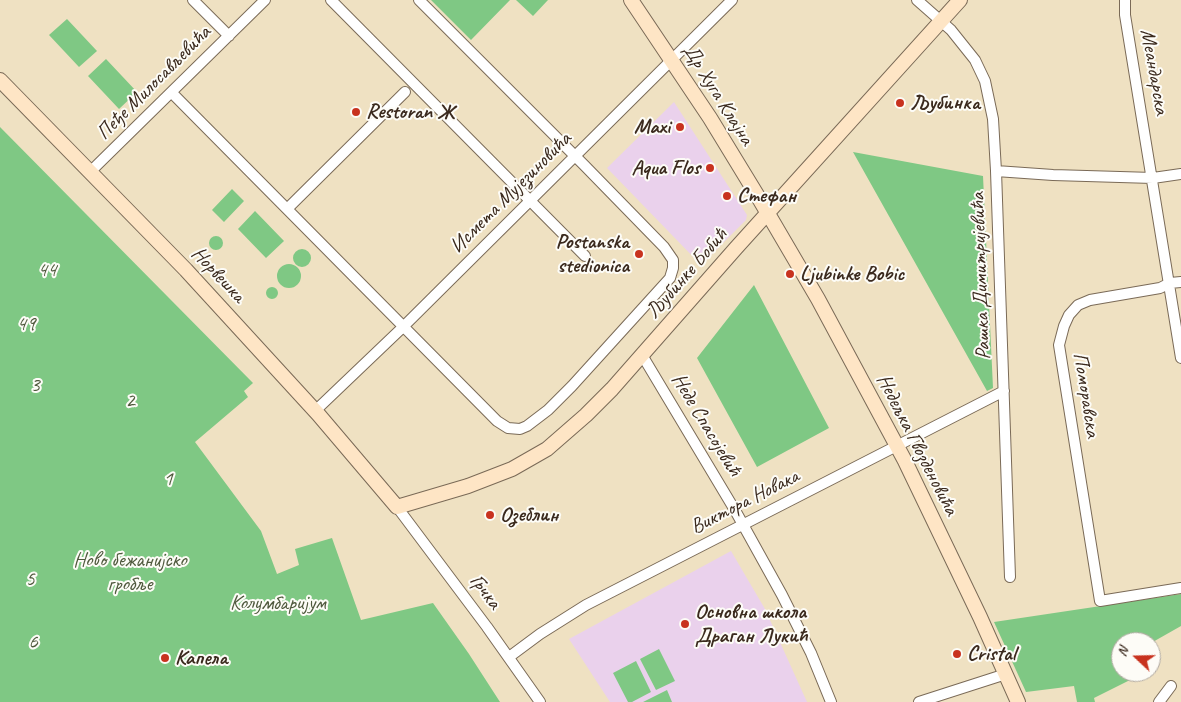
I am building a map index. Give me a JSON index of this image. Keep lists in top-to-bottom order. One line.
{"streets":{"main road":["Др Хуга Клајна","Љубинке Бобић","Норвешка","Недељка Гвозденовића"],"street":["Меандарска","Пеђе Милосављевића","Исмета Мујезиновића","Рашка Димитријевића","Поморавска","Неде Спасојевић","Виктора Новака","Грчка"]},"crossings":[["Меандарска","Поморавска"],["Пеђе Милосављевића","Норвешка"],["Др Хуга Клајна","Исмета Мујезиновића"],["Др Хуга Клајна","Љубинке Бобић"],["Др Хуга Клајна","Недељка Гвозденовића"],["Исмета Мујезиновића","Норвешка"],["Љубинке Бобић","Норвешка"],["Љубинке Бобић","Рашка Димитријевића"],["Љубинке Бобић","Неде Спасојевић"],["Љубинке Бобић","Недељка Гвозденовића"],["Љубинке Бобић","Грчка"],["Норвешка","Грчка"],["Рашка Димитријевића","Виктора Новака"],["Неде Спасојевић","Виктора Новака"],["Недељка Гвозденовића","Виктора Новака"],["Виктора Новака","Грчка"]],"parks":["44","49","3","2","1","Ново бежанијско гробље","5","Колумбаријум","6"],"places":["Љубинка","Restoran Ж","Maxi","Aqua Flos","Стефан","Postanska stedionica","Ljubinke Bobic","Озеблин","Основна школа Драган Лукић","Cristal","Капела"],"north":"left"}
